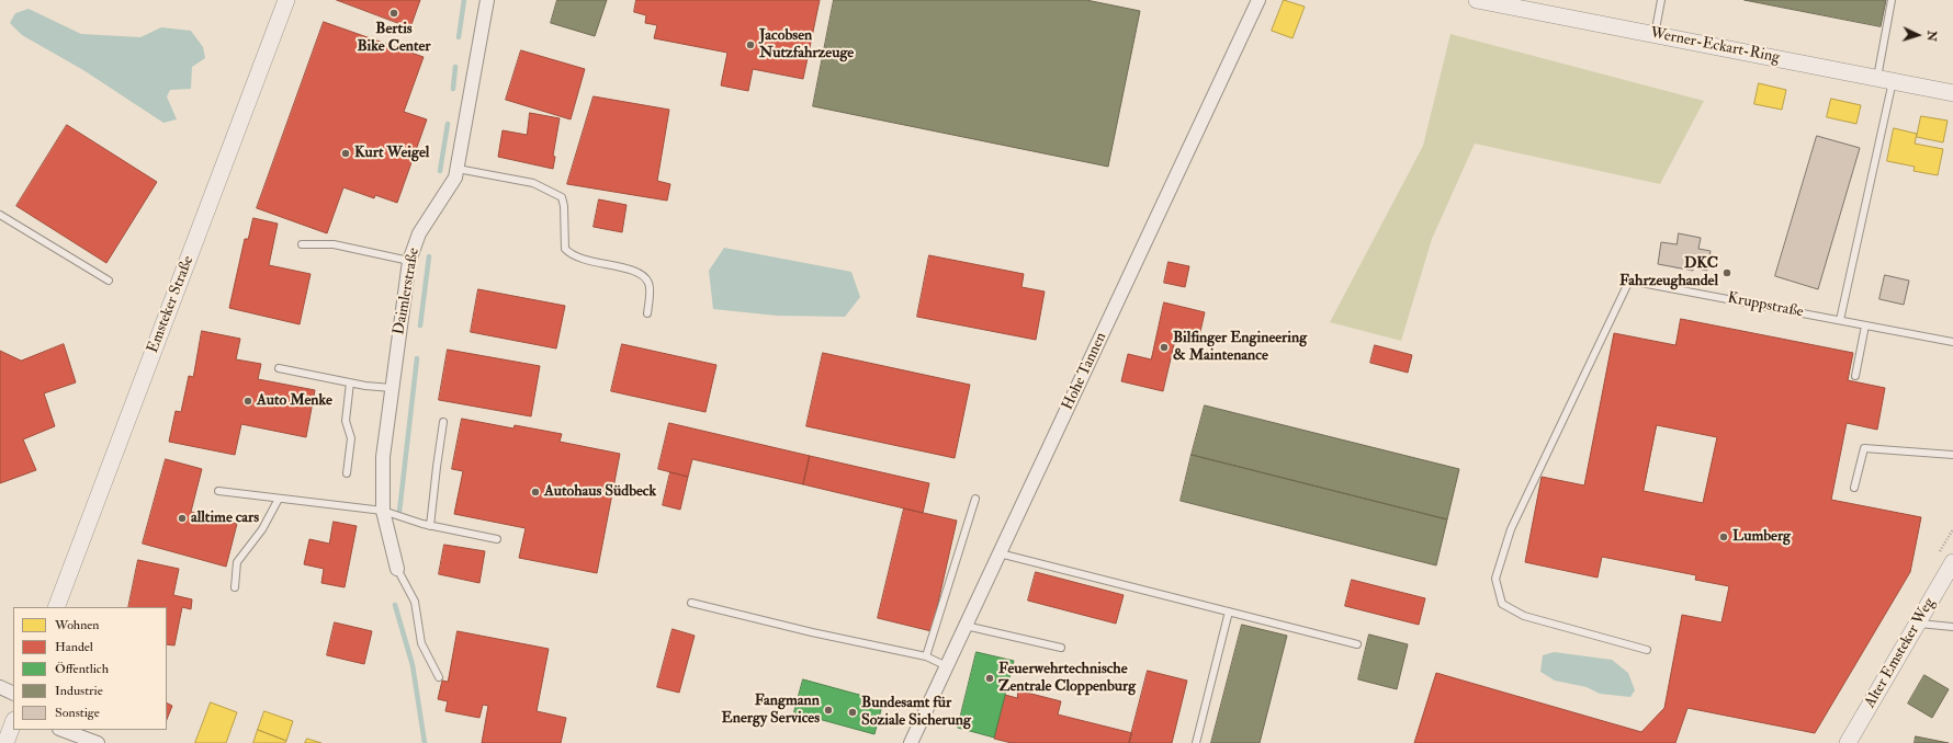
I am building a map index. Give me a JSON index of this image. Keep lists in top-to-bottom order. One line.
{"streets":{"street":["Werner-Eckart-Ring","Daimlerstraße","Emsteker Straße","Hohe Tannen","Alter Emsteker Weg"],"lane":["Kruppstraße"]},"places":["Bertis Bike Center","Jacobsen Nutzfahrzeuge","Kurt Weigel","DKC Fahrzeughandel","Bilfinger Engineering & Maintenance","Auto Menke","Autohaus Südbeck","alltime cars","Lumberg","Feuerwehrtechnische Zentrale Cloppenburg","Fangmann Energy Services","Bundesamt für Soziale Sicherung"],"legend":["Wohnen","Handel","Öffentlich","Industrie","Sonstige"],"north":"right"}
